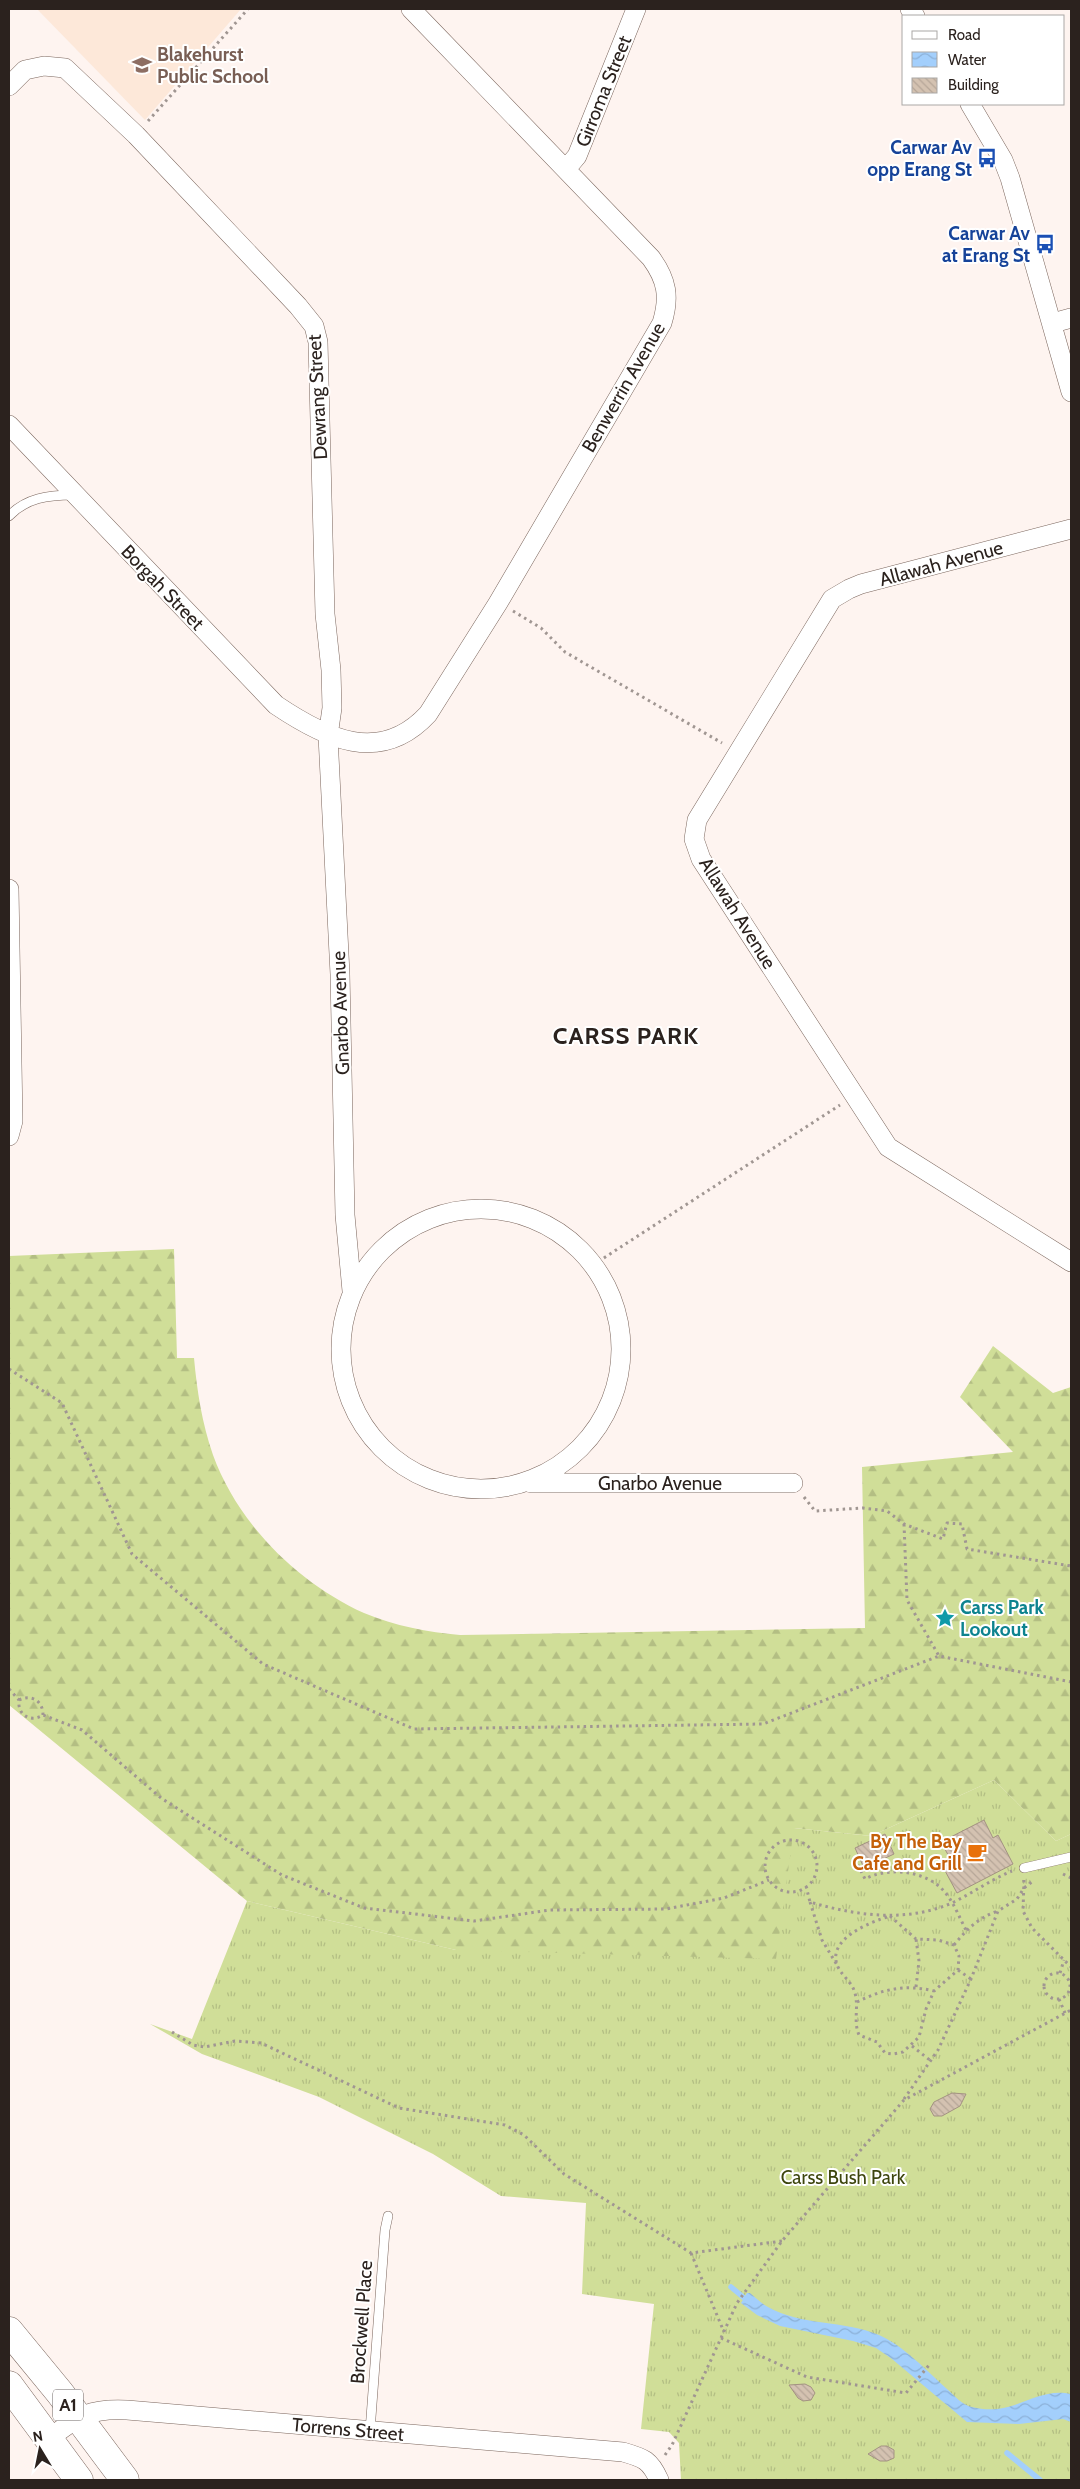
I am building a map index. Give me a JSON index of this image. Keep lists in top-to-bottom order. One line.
{"streets":{"highway":["A1"],"street":["Girroma Street","Benwerrin Avenue","Dewrang Street","Allawah Avenue","Borgah Street","Gnarbo Avenue","Torrens Street"],"lane":["Brockwell Place"]},"crossings":[["Girroma Street","Benwerrin Avenue"],["Benwerrin Avenue","Dewrang Street"],["Benwerrin Avenue","Borgah Street"],["Benwerrin Avenue","Gnarbo Avenue"],["Dewrang Street","Borgah Street"],["Dewrang Street","Gnarbo Avenue"],["Borgah Street","Gnarbo Avenue"],["Brockwell Place","Torrens Street"],["A1","Torrens Street"]],"districts":["CARSS PARK"],"parks":["Carss Bush Park"],"places":{"school or university":["Blakehurst Public School"],"bus stop":["Carwar Av opp Erang St","Carwar Av at Erang St"],"place":["Carss Park Lookout"],"cafe":["By The Bay Cafe and Grill"]},"legend":["Road","Water","Building"],"north":"top"}
